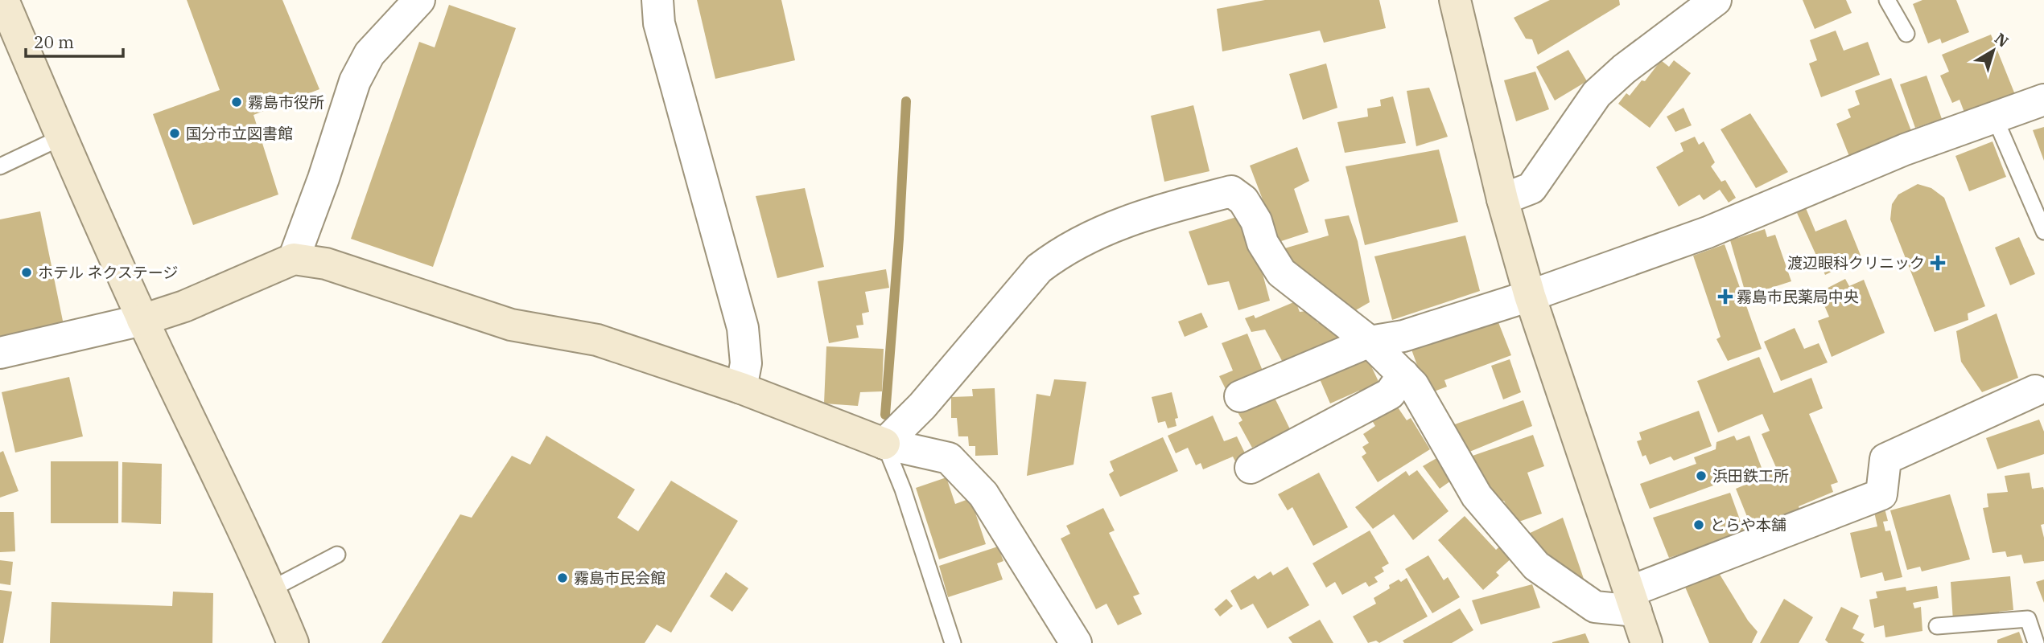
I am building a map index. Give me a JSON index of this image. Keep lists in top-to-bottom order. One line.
{"places":{"other":["霧島市役所","国分市立図書館","ホテル ネクステージ","浜田鉄工所","とらや本舗","霧島市民会館"],"health":["渡辺眼科クリニック","霧島市民薬局中央"]},"scale_bar":"20 m","north":"top right"}
